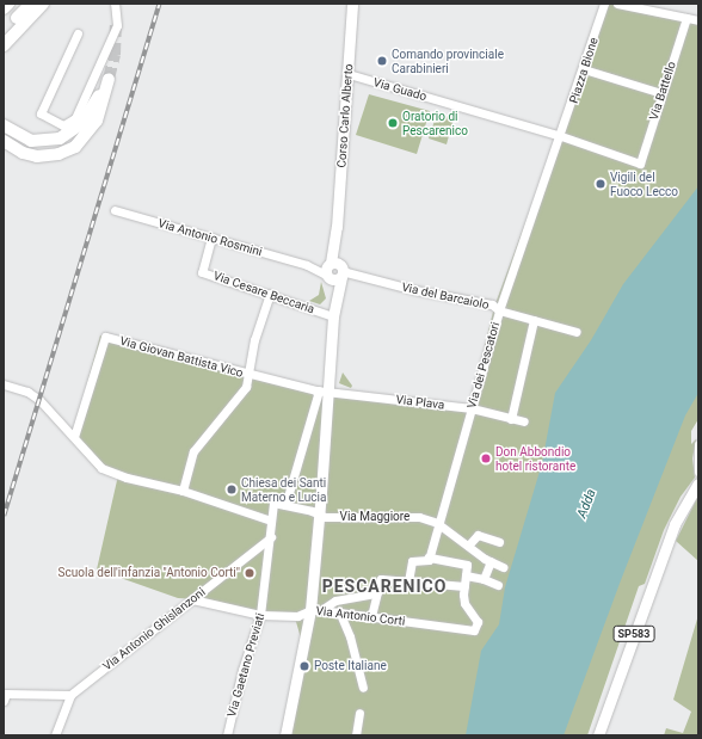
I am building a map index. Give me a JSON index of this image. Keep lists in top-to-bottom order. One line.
{"streets":{"main road":["Corso Carlo Alberto","SP583"],"street":["Piazza Bione","Via Guado","Via Battello","Via Antonio Rosmini","Via Cesare Beccaria","Via del Barcaiolo","Via Giovan Battista Vico","Via dei Pescatori","Via Plava","Via Maggiore","Via Antonio Corti","Via Antonio Ghislanzoni","Via Gaetano Previati"]},"crossings":[["Piazza Bione","Via Guado"],["Piazza Bione","Via dei Pescatori"],["Via Guado","Via Battello"],["Via Guado","Corso Carlo Alberto"],["Via Guado","Via dei Pescatori"],["Corso Carlo Alberto","Via Antonio Rosmini"],["Corso Carlo Alberto","Via Cesare Beccaria"],["Corso Carlo Alberto","Via del Barcaiolo"],["Corso Carlo Alberto","Via Plava"],["Corso Carlo Alberto","Via Maggiore"],["Corso Carlo Alberto","Via Antonio Corti"],["Via Antonio Rosmini","Via Cesare Beccaria"],["Via Antonio Rosmini","Via del Barcaiolo"],["Via del Barcaiolo","Via dei Pescatori"],["Via Giovan Battista Vico","Via Plava"],["Via dei Pescatori","Via Plava"],["Via dei Pescatori","Via Maggiore"],["Via Antonio Corti","Via Antonio Ghislanzoni"],["Via Antonio Corti","Via Gaetano Previati"],["Via Antonio Ghislanzoni","Via Gaetano Previati"]],"districts":["PESCARENICO"],"water":["Adda"],"places":["Comando provinciale Carabinieri","Oratorio di Pescarenico","Vigili del Fuoco Lecco","Don Abbondio hotel ristorante","Chiesa dei Santi Materno e Lucia","Scuola dell'infanzia \"Antonio Corti\"","Poste Italiane"]}
